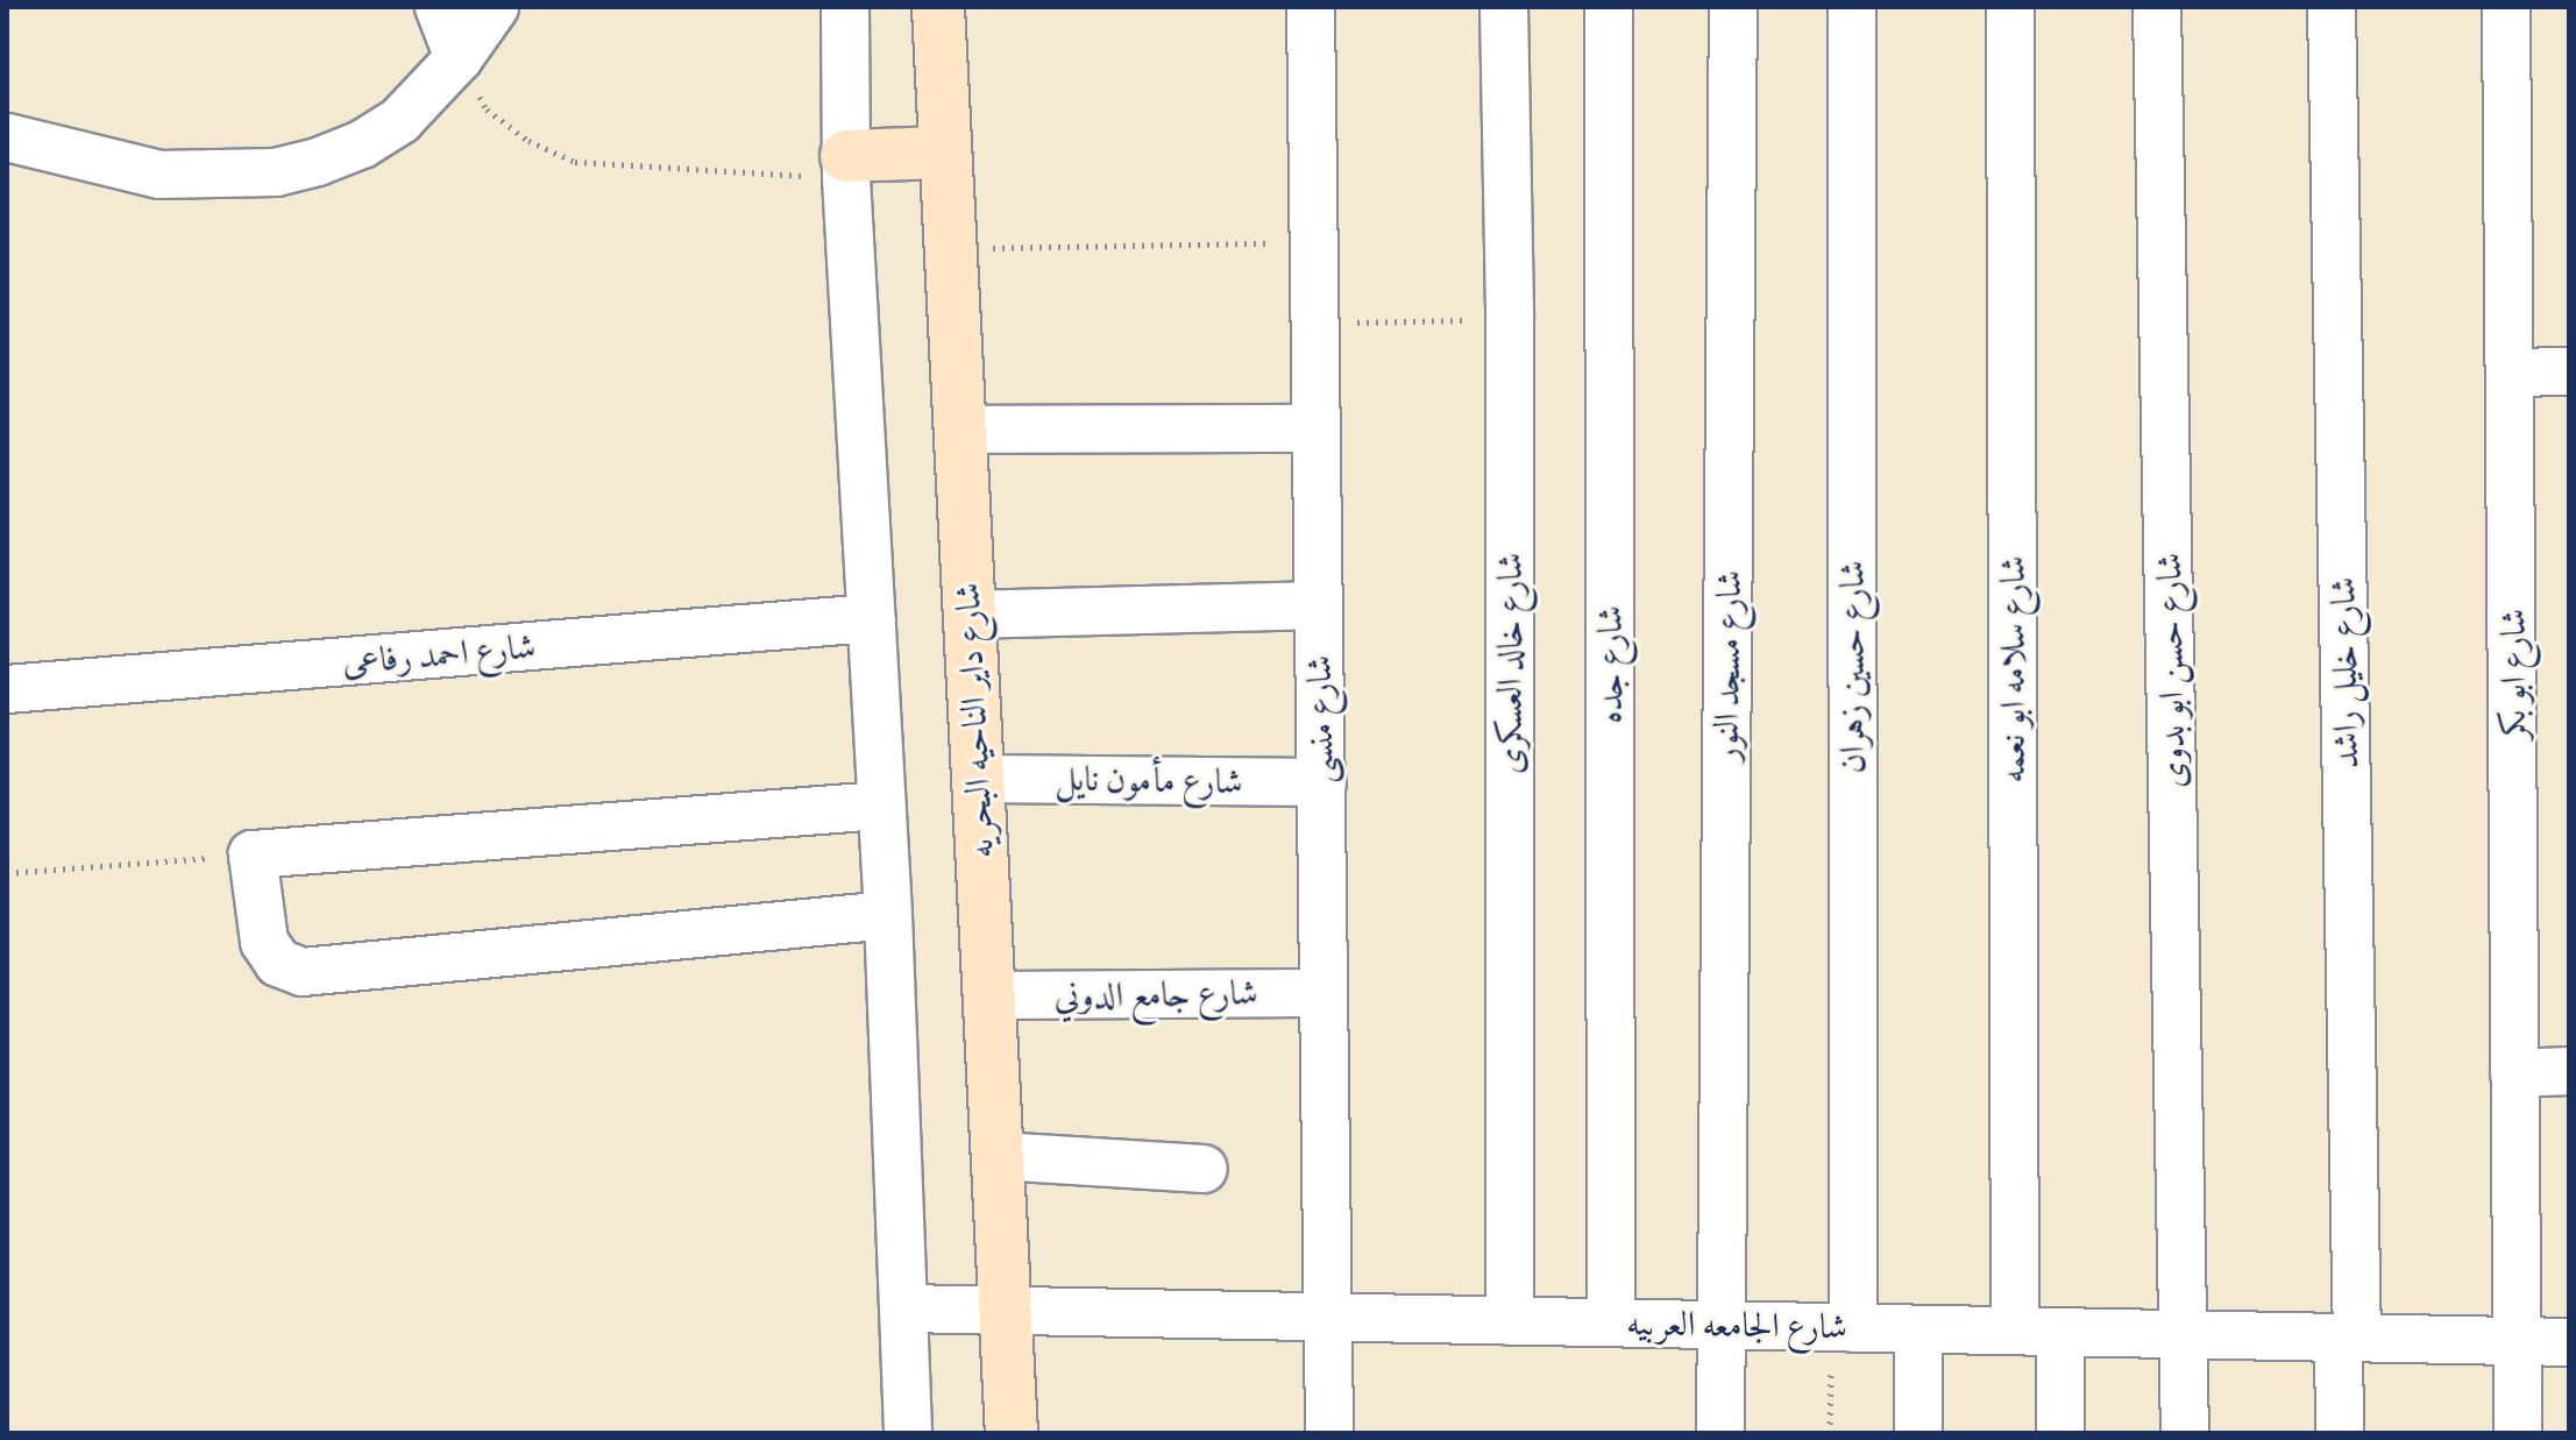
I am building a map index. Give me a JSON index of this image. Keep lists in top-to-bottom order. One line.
{"streets":{"street":["شارع احمد رفاعى","شارع خالد العسكرى","شارع جده","شارع مسجد النور","شارع حسين زهران","شارع سلامه ابو نعمه","شارع حسن ابو بدوى","شارع خليل راشد","شارع ابو بكر","شارع منسى","شارع داير الناحيه البحريه","شارع مأمون نايل","شارع جامع الدوني","شارع الجامعه العربيه"]},"crossings":[["شارع خالد العسكرى","شارع الجامعه العربيه"],["شارع جده","شارع الجامعه العربيه"],["شارع مسجد النور","شارع الجامعه العربيه"],["شارع حسين زهران","شارع الجامعه العربيه"],["شارع سلامه ابو نعمه","شارع الجامعه العربيه"],["شارع حسن ابو بدوى","شارع الجامعه العربيه"],["شارع خليل راشد","شارع الجامعه العربيه"],["شارع ابو بكر","شارع الجامعه العربيه"],["شارع منسى","شارع مأمون نايل"],["شارع منسى","شارع جامع الدوني"],["شارع منسى","شارع الجامعه العربيه"],["شارع داير الناحيه البحريه","شارع مأمون نايل"],["شارع داير الناحيه البحريه","شارع جامع الدوني"],["شارع داير الناحيه البحريه","شارع الجامعه العربيه"]]}
